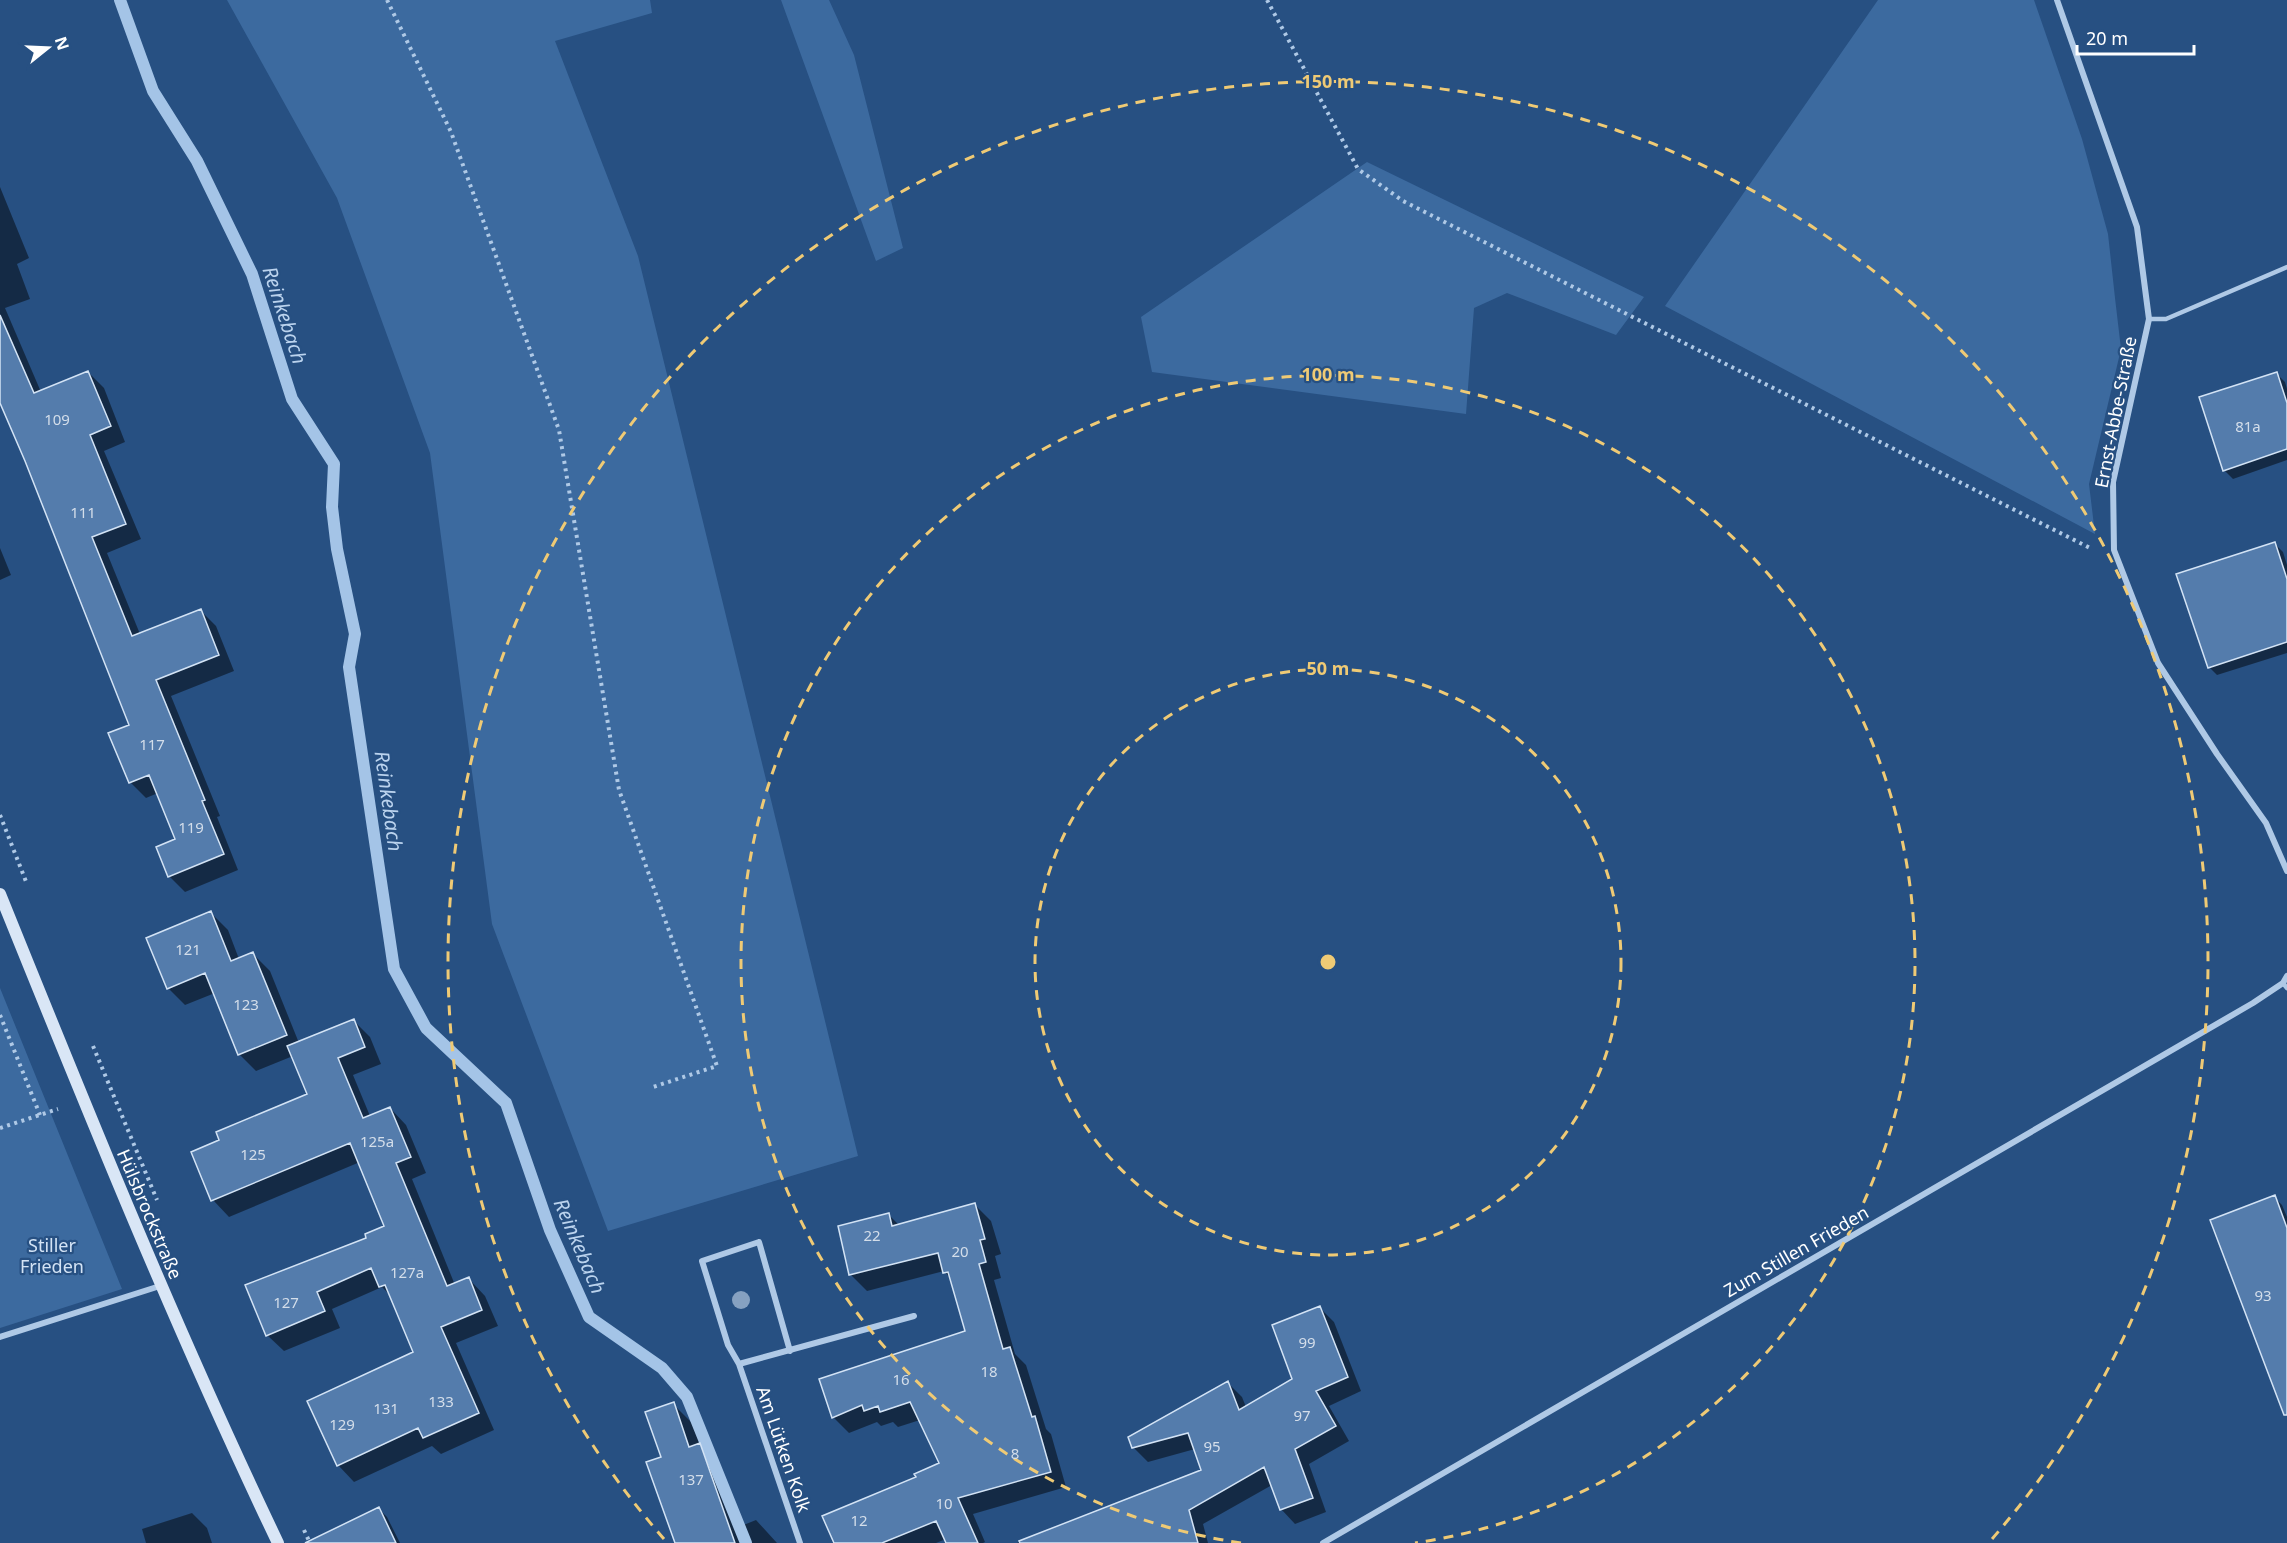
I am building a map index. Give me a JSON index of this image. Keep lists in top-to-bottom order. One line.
{"streets":{"street":["Ernst-Abbe-Straße","Hülsbrockstraße","Zum Stillen Frieden","Am Lütken Kolk"]},"water":["Reinkebach"],"parks":["Stiller Frieden"],"house_numbers":["109","81a","111","117","119","121","123","125a","125","22","20","127a","93","127","99","18","16","133","131","97","129","95","8","137","10","12"],"scale_bar":"20 m","north":"right","rings":["150 m","100 m","50 m"]}
